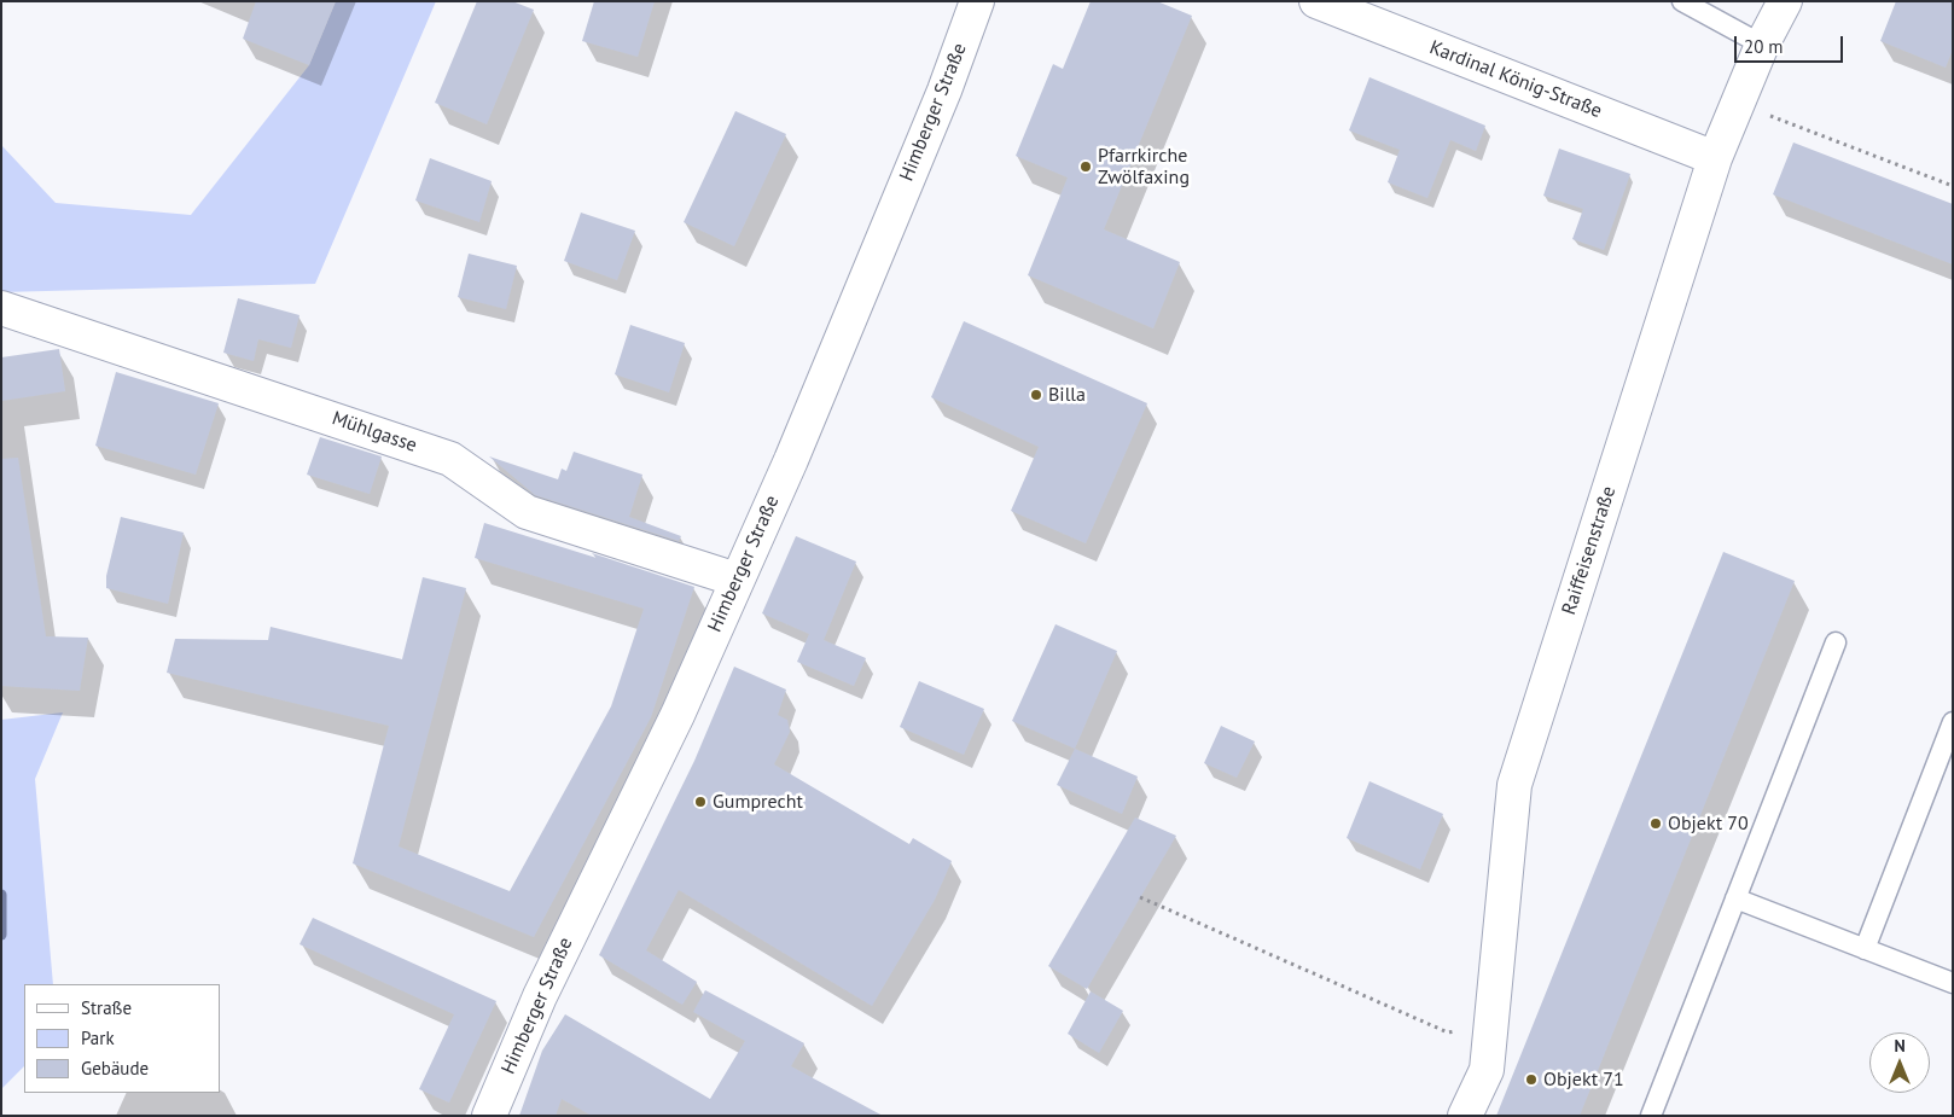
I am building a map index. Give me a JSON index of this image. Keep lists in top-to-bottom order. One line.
{"streets":{"street":["Kardinal König-Straße","Himberger Straße","Mühlgasse","Raiffeisenstraße"]},"crossings":[["Kardinal König-Straße","Raiffeisenstraße"],["Himberger Straße","Mühlgasse"]],"places":["Pfarrkirche Zwölfaxing","Billa","Gumprecht","Objekt 70","Objekt 71"],"legend":["Straße","Park","Gebäude"],"scale_bar":"20 m","north":"top"}
